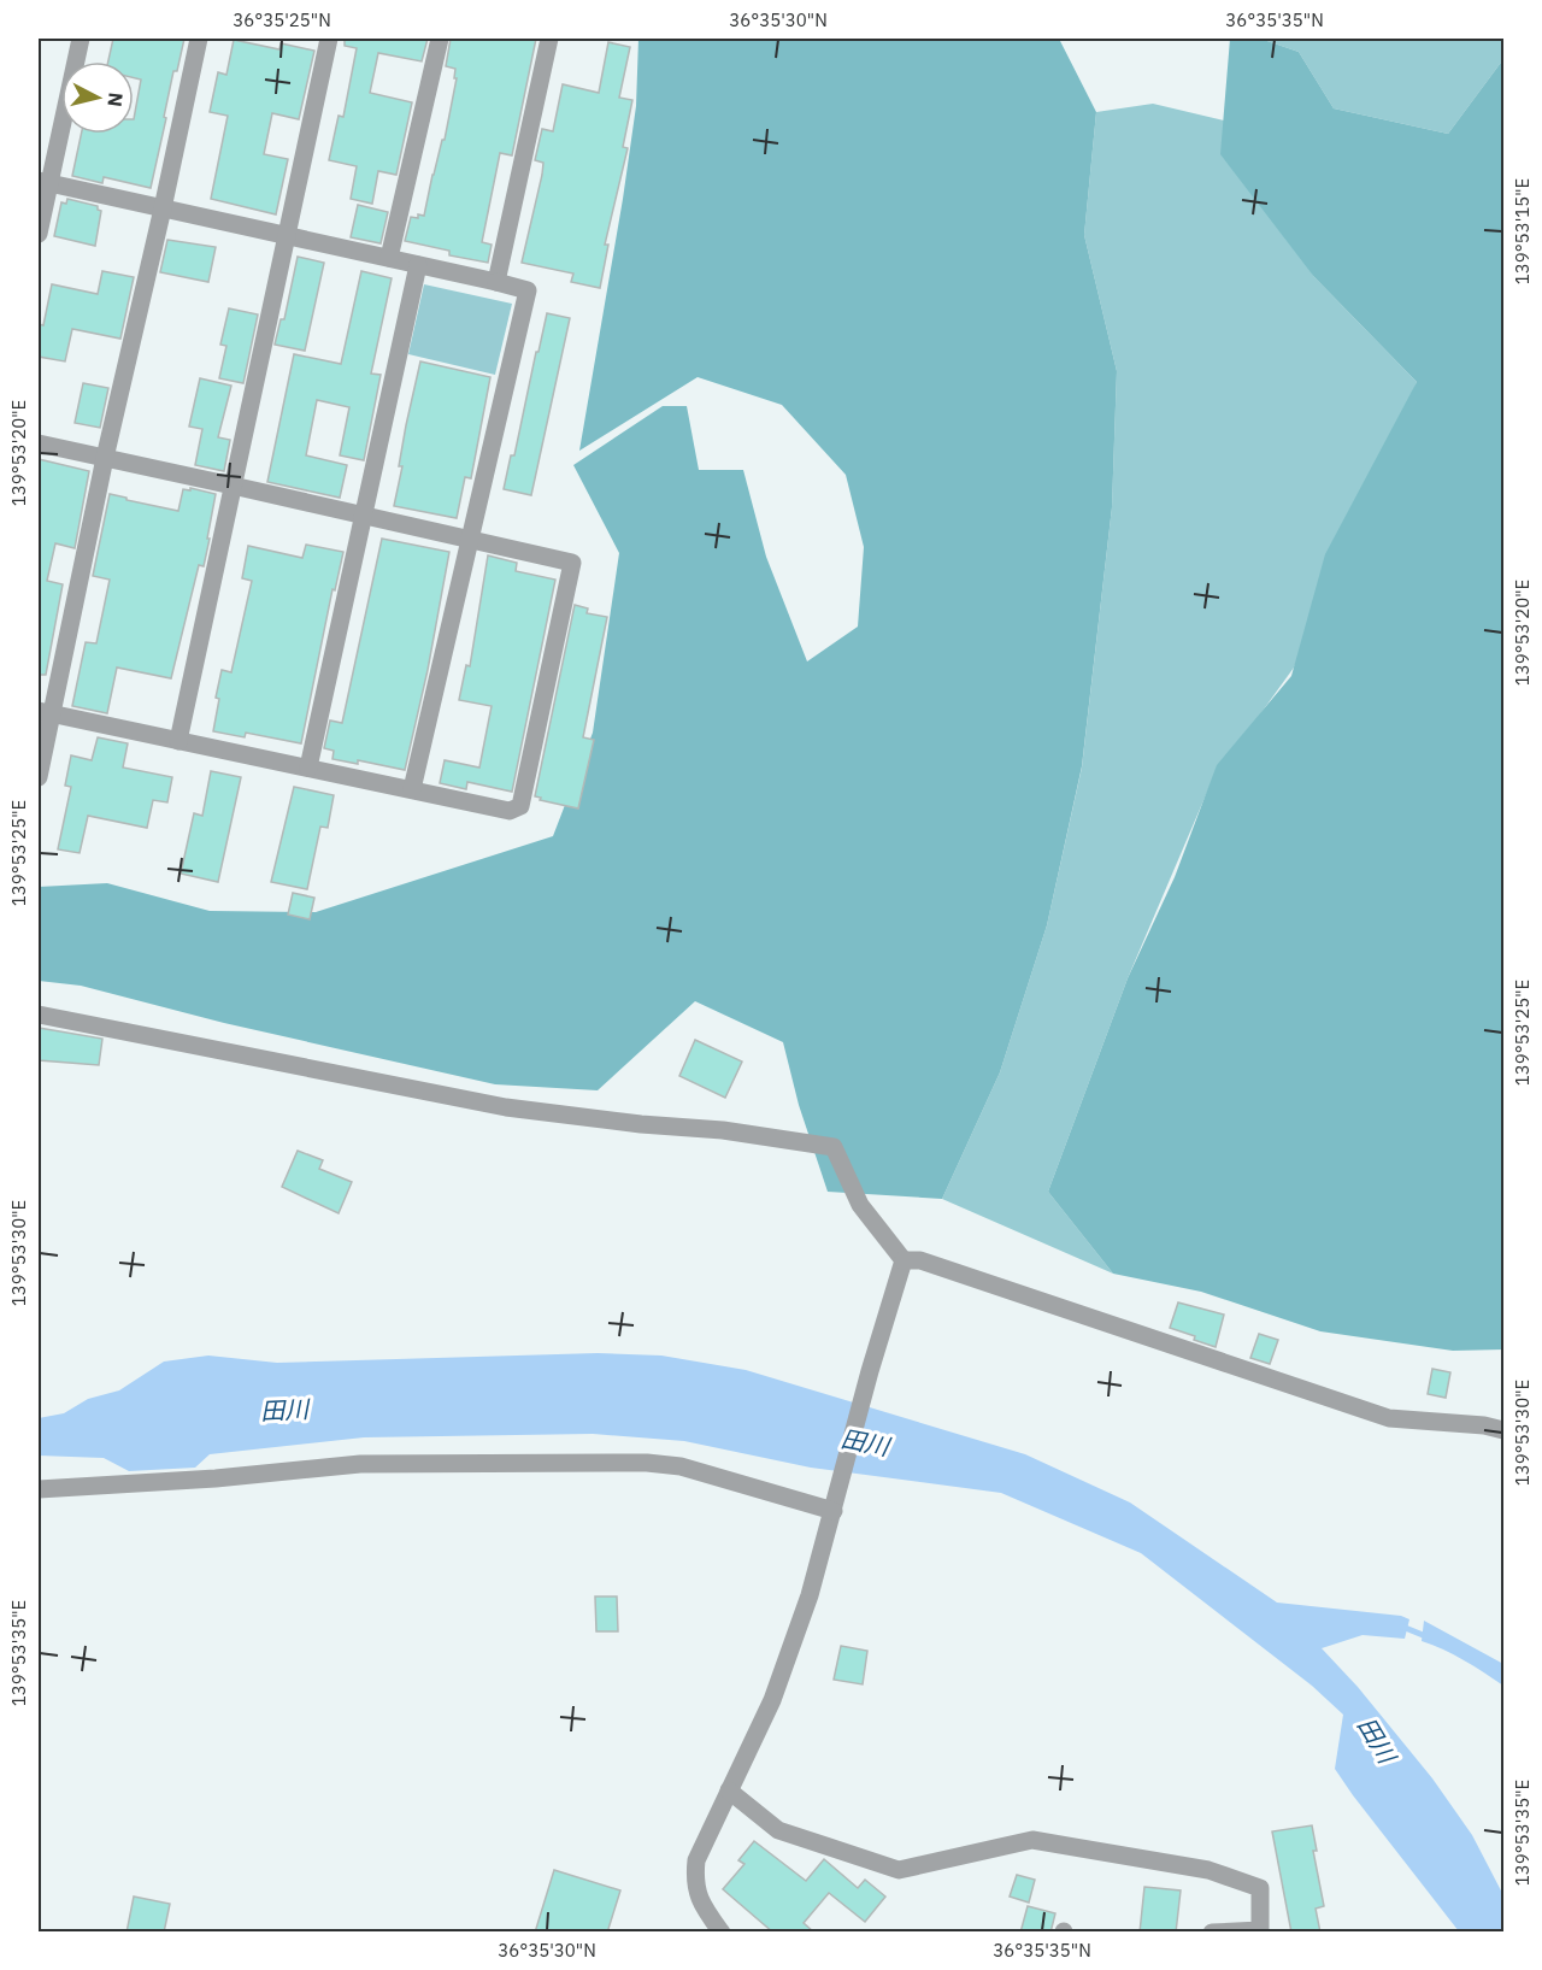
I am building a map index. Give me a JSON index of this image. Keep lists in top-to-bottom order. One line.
{"water":["田川"],"north":"right","coordinates":["36°35'25\"N","36°35'30\"N","36°35'35\"N","139°53'15\"E","139°53'20\"E","139°53'25\"E","139°53'30\"E","139°53'35\"E"]}
